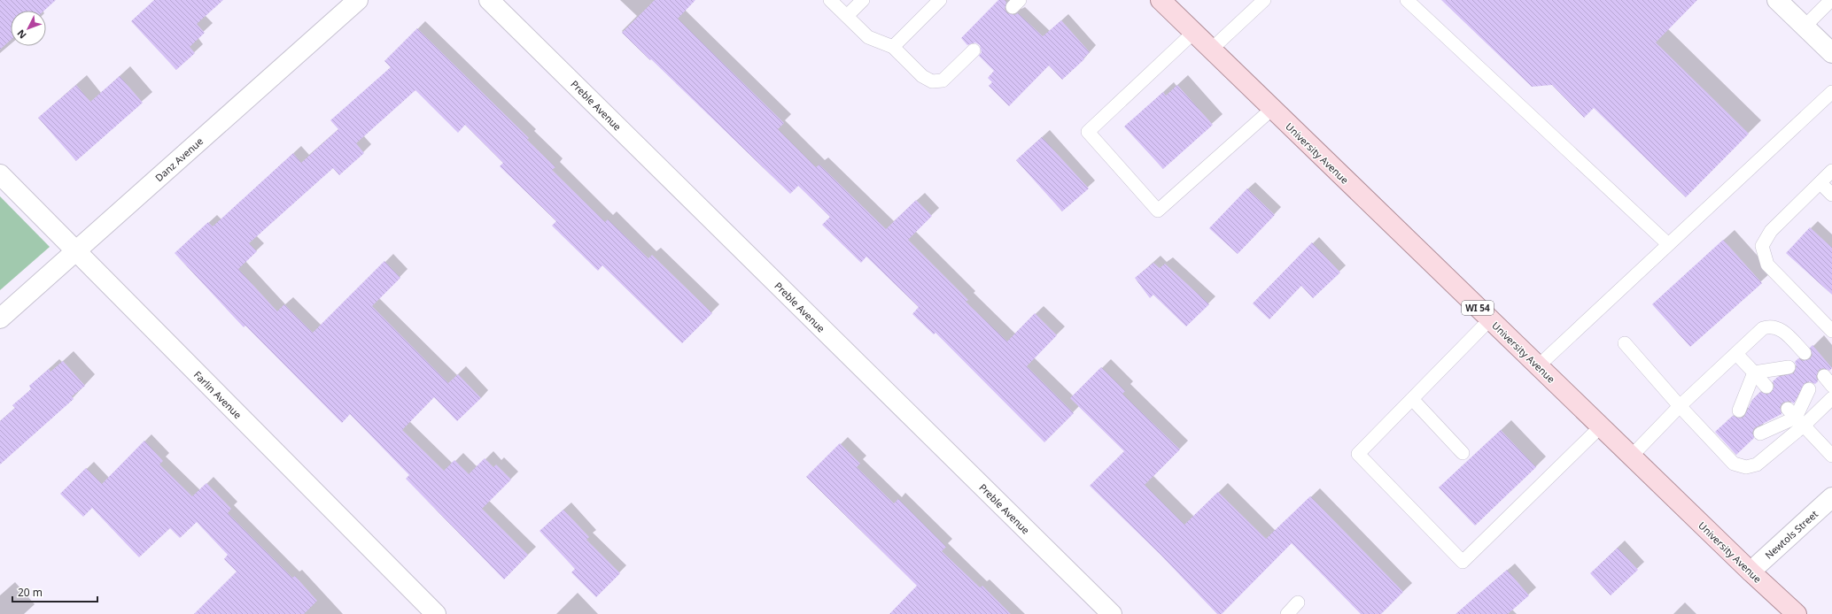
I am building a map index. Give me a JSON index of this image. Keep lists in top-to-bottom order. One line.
{"streets":{"main road":["University Avenue","WI 54"],"street":["Preble Avenue","Danz Avenue","Farlin Avenue","Newtols Street"]},"crossings":[["University Avenue","Newtols Street"],["Danz Avenue","Farlin Avenue"]],"scale_bar":"20 m","north":"bottom left"}
